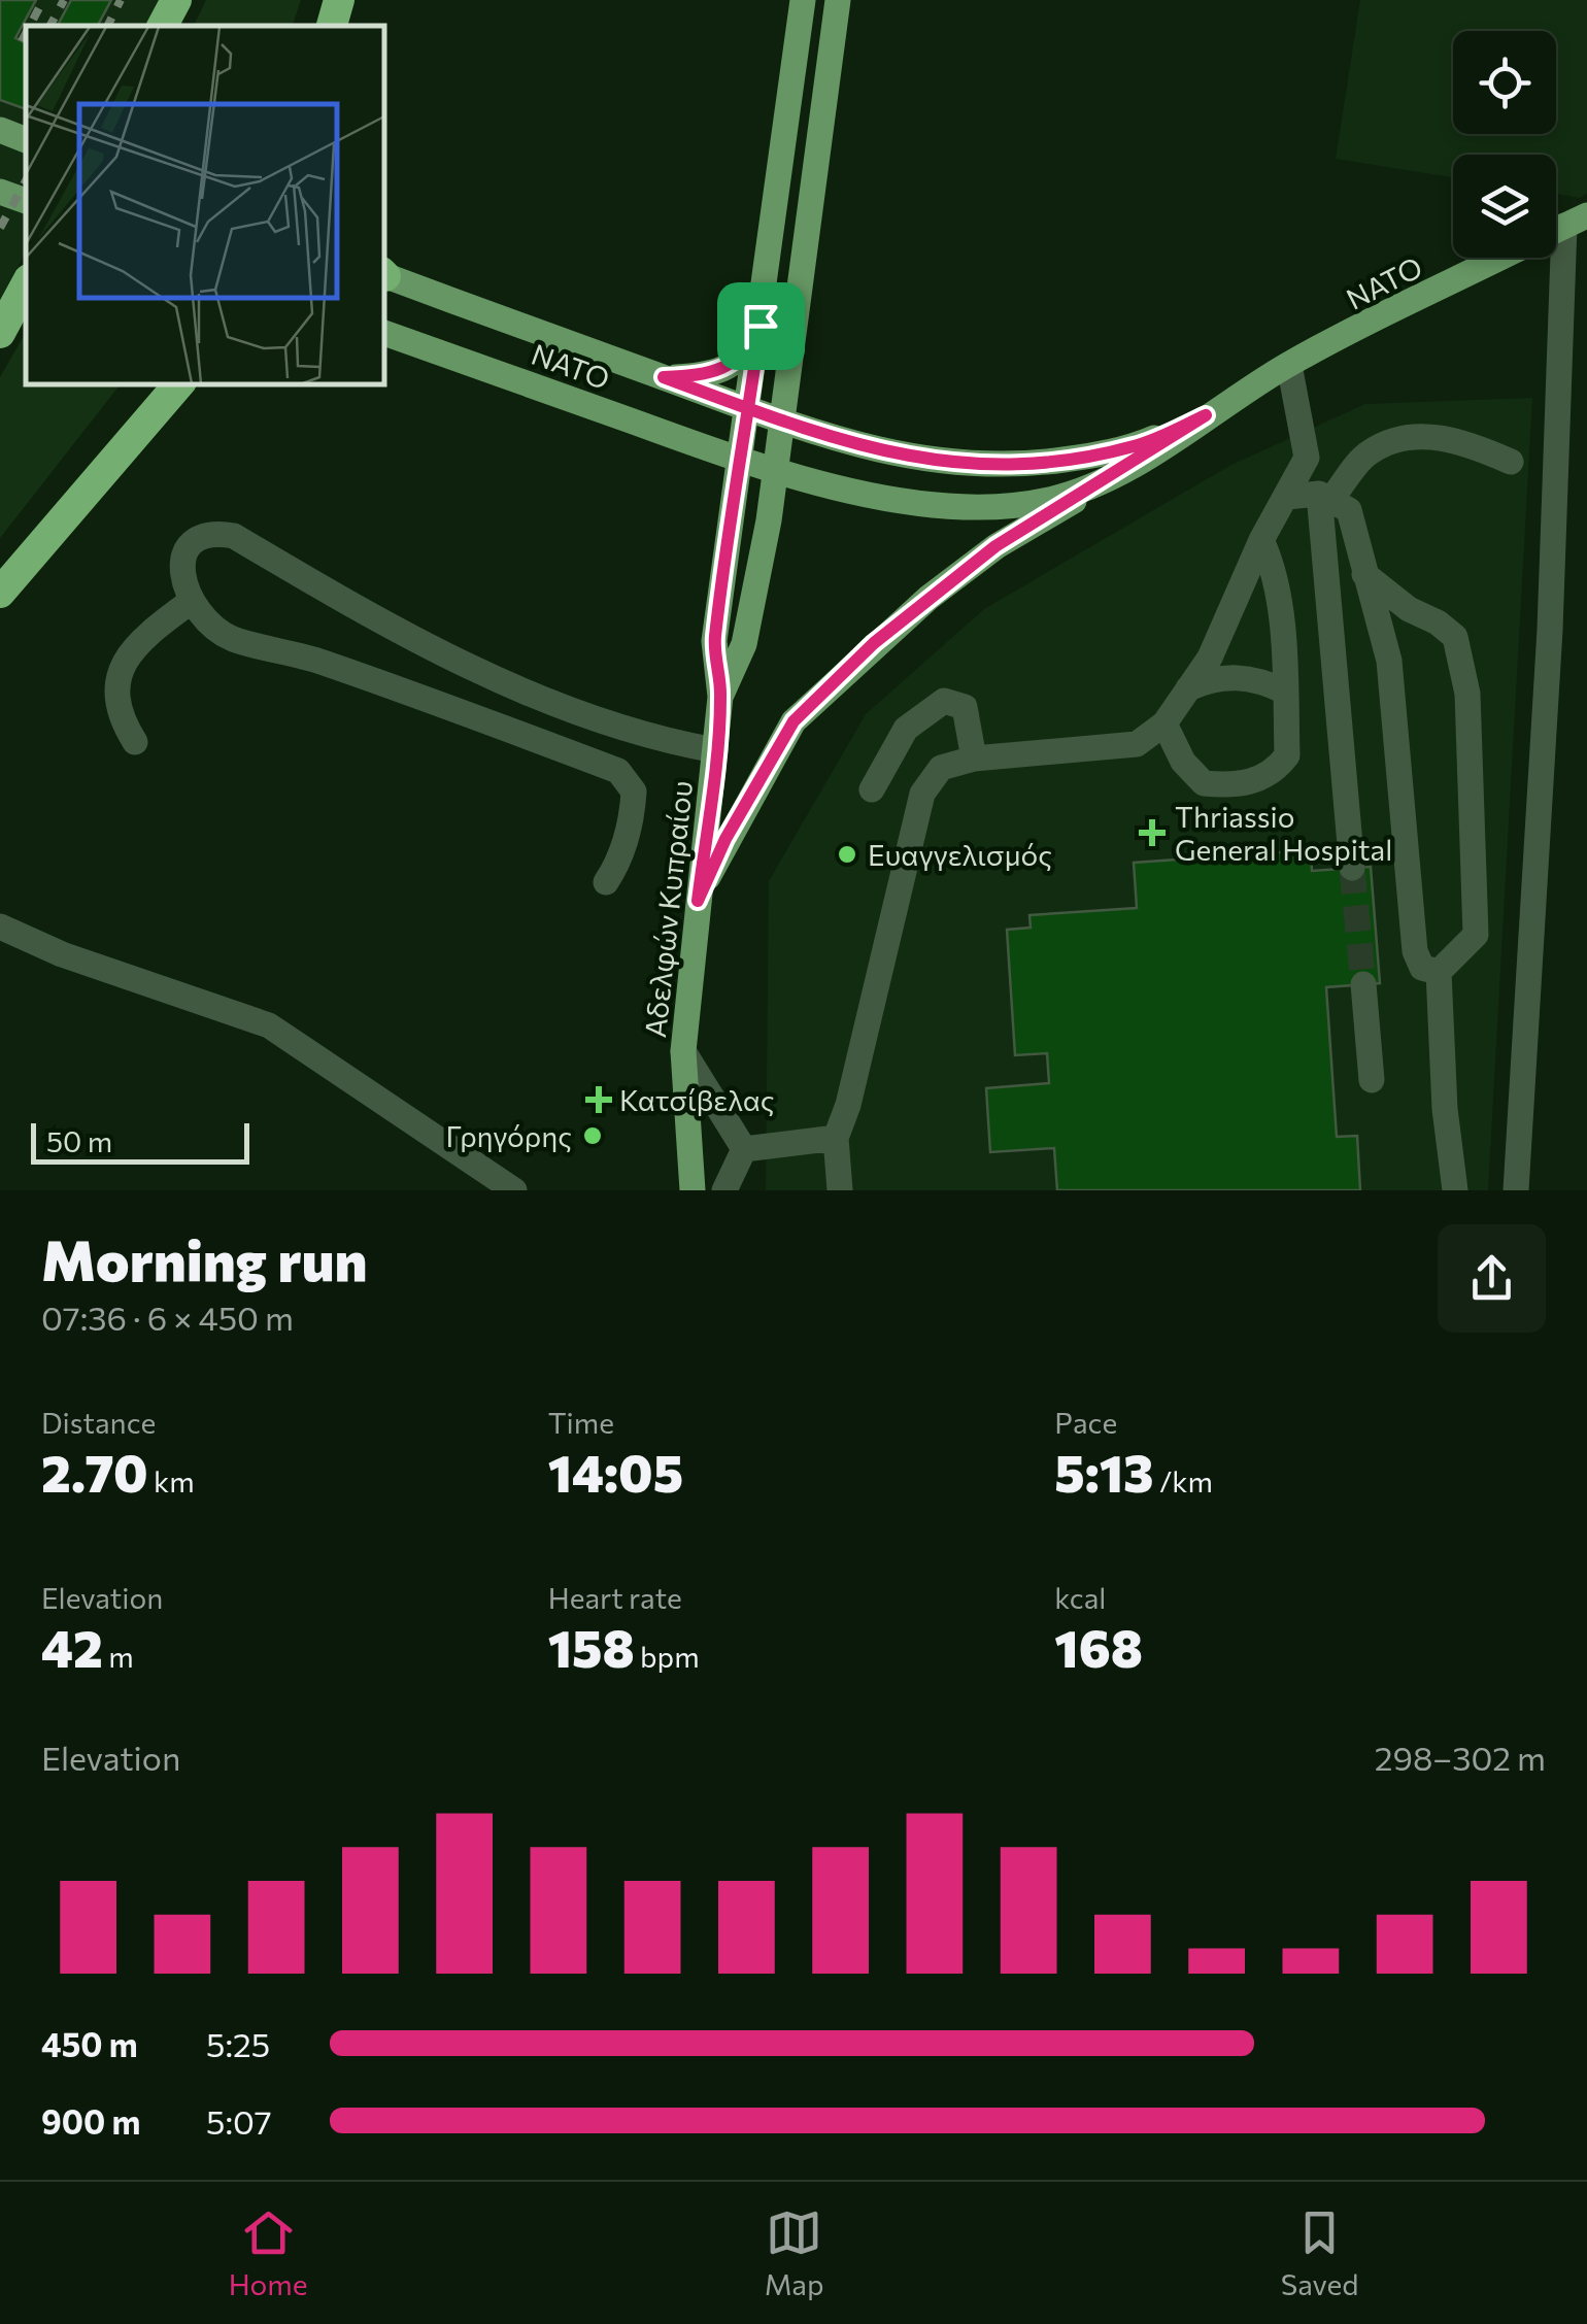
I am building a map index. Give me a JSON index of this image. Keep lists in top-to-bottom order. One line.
{"streets":{"main road":["ΝΑΤΟ","Αδελφών Κυπραίου"]},"crossings":[["ΝΑΤΟ","Αδελφών Κυπραίου"]],"places":{"health":["Thriassio General Hospital","Κατσίβελας"],"other":["Ευαγγελισμός","Γρηγόρης"]},"scale_bar":"50 m","page":{"scale":"50 m","heading":["Morning run","07:36 · 6 × 450 m"],"stats":[["Distance","2.70 km"],["Time","14:05"],["Pace","5:13 /km"],["Elevation","42 m"],["Heart rate","158 bpm"],["kcal","168"]],"chart":["Elevation","298–302 m"],"list":[{"name":"450 m","note":"5:25"},{"name":"900 m","note":"5:07"}],"tabs":["Home","Map","Saved"]}}
